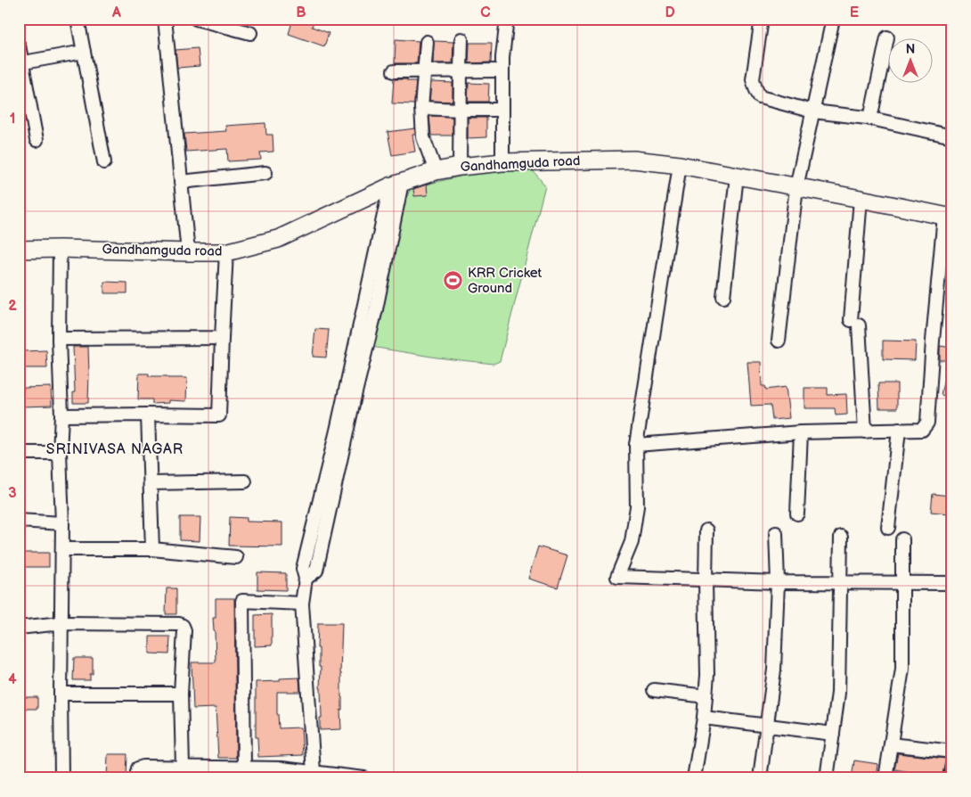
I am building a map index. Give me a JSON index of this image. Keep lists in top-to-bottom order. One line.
{"streets":{"street":["Gandhamguda road"]},"districts":["SRINIVASA NAGAR"],"places":{"sports":["KRR Cricket Ground"]},"north":"top","grid":{"columns":["A","B","C","D","E"],"rows":["1","2","3","4"]}}
